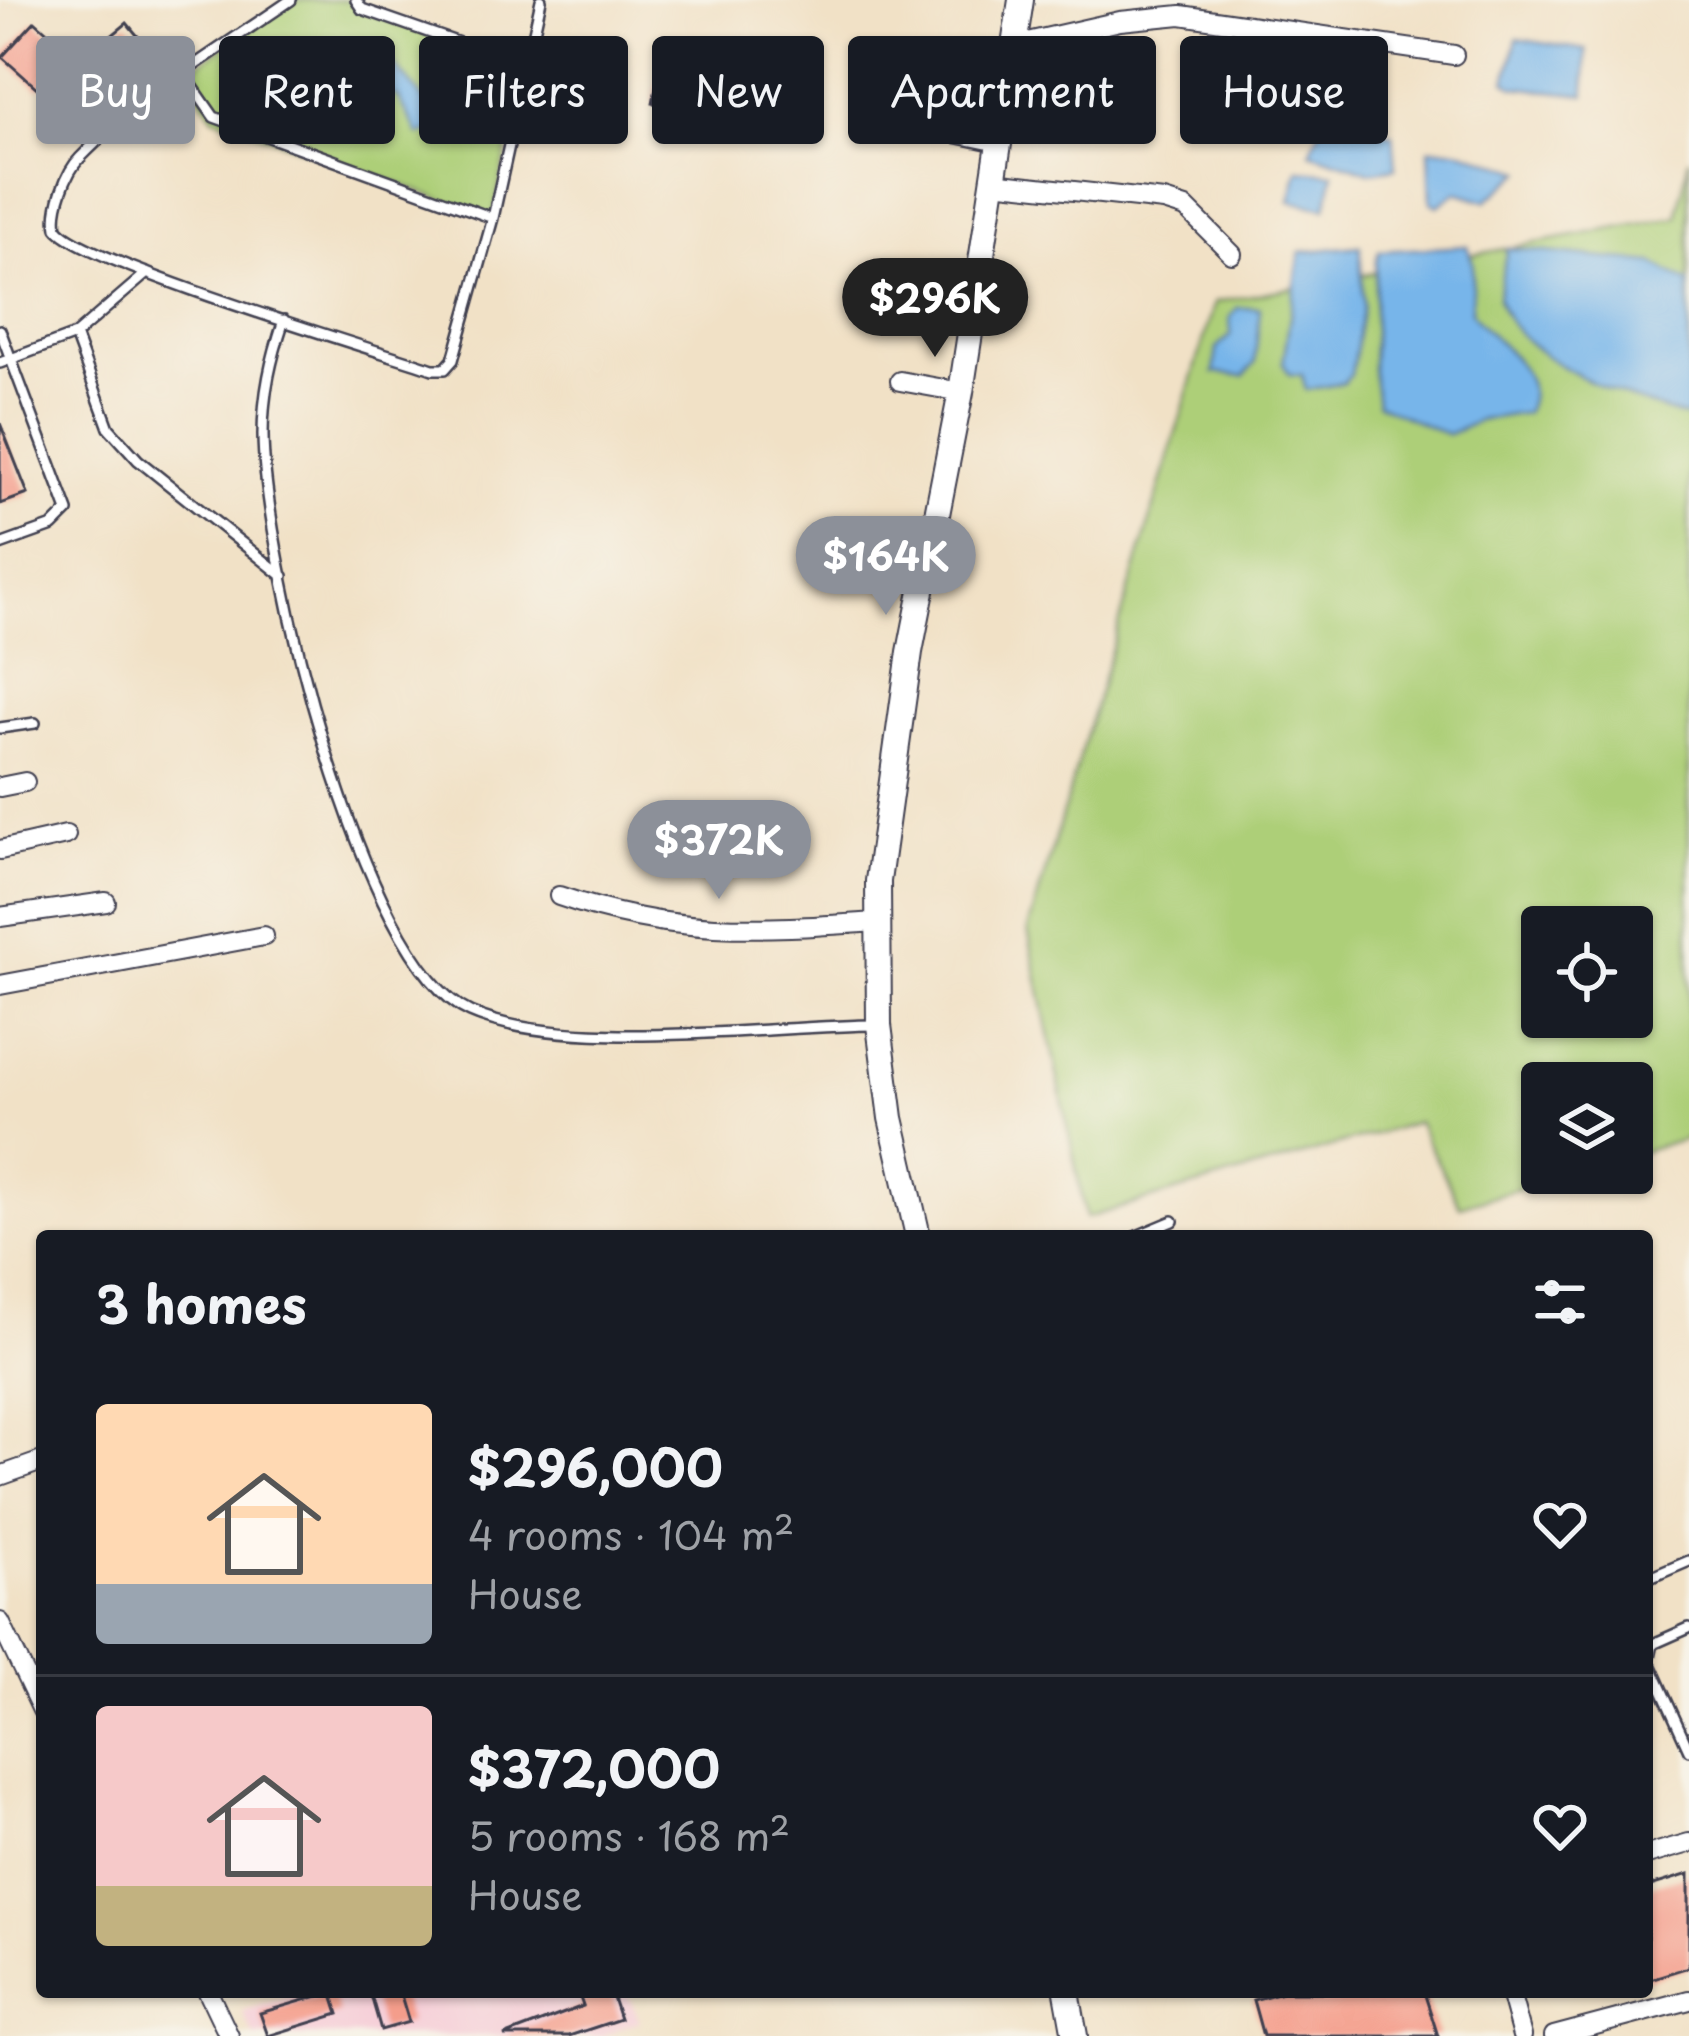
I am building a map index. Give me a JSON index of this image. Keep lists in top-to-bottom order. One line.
{"page":{"chip":["Buy","Rent","Filters","New","Apartment","House"],"price":["$296K","$164K","$372K"],"heading":"3 homes","list":[{"name":"$296,000","note":"4 rooms · 104 m² · House"},{"name":"$372,000","note":"5 rooms · 168 m² · House"}]}}
